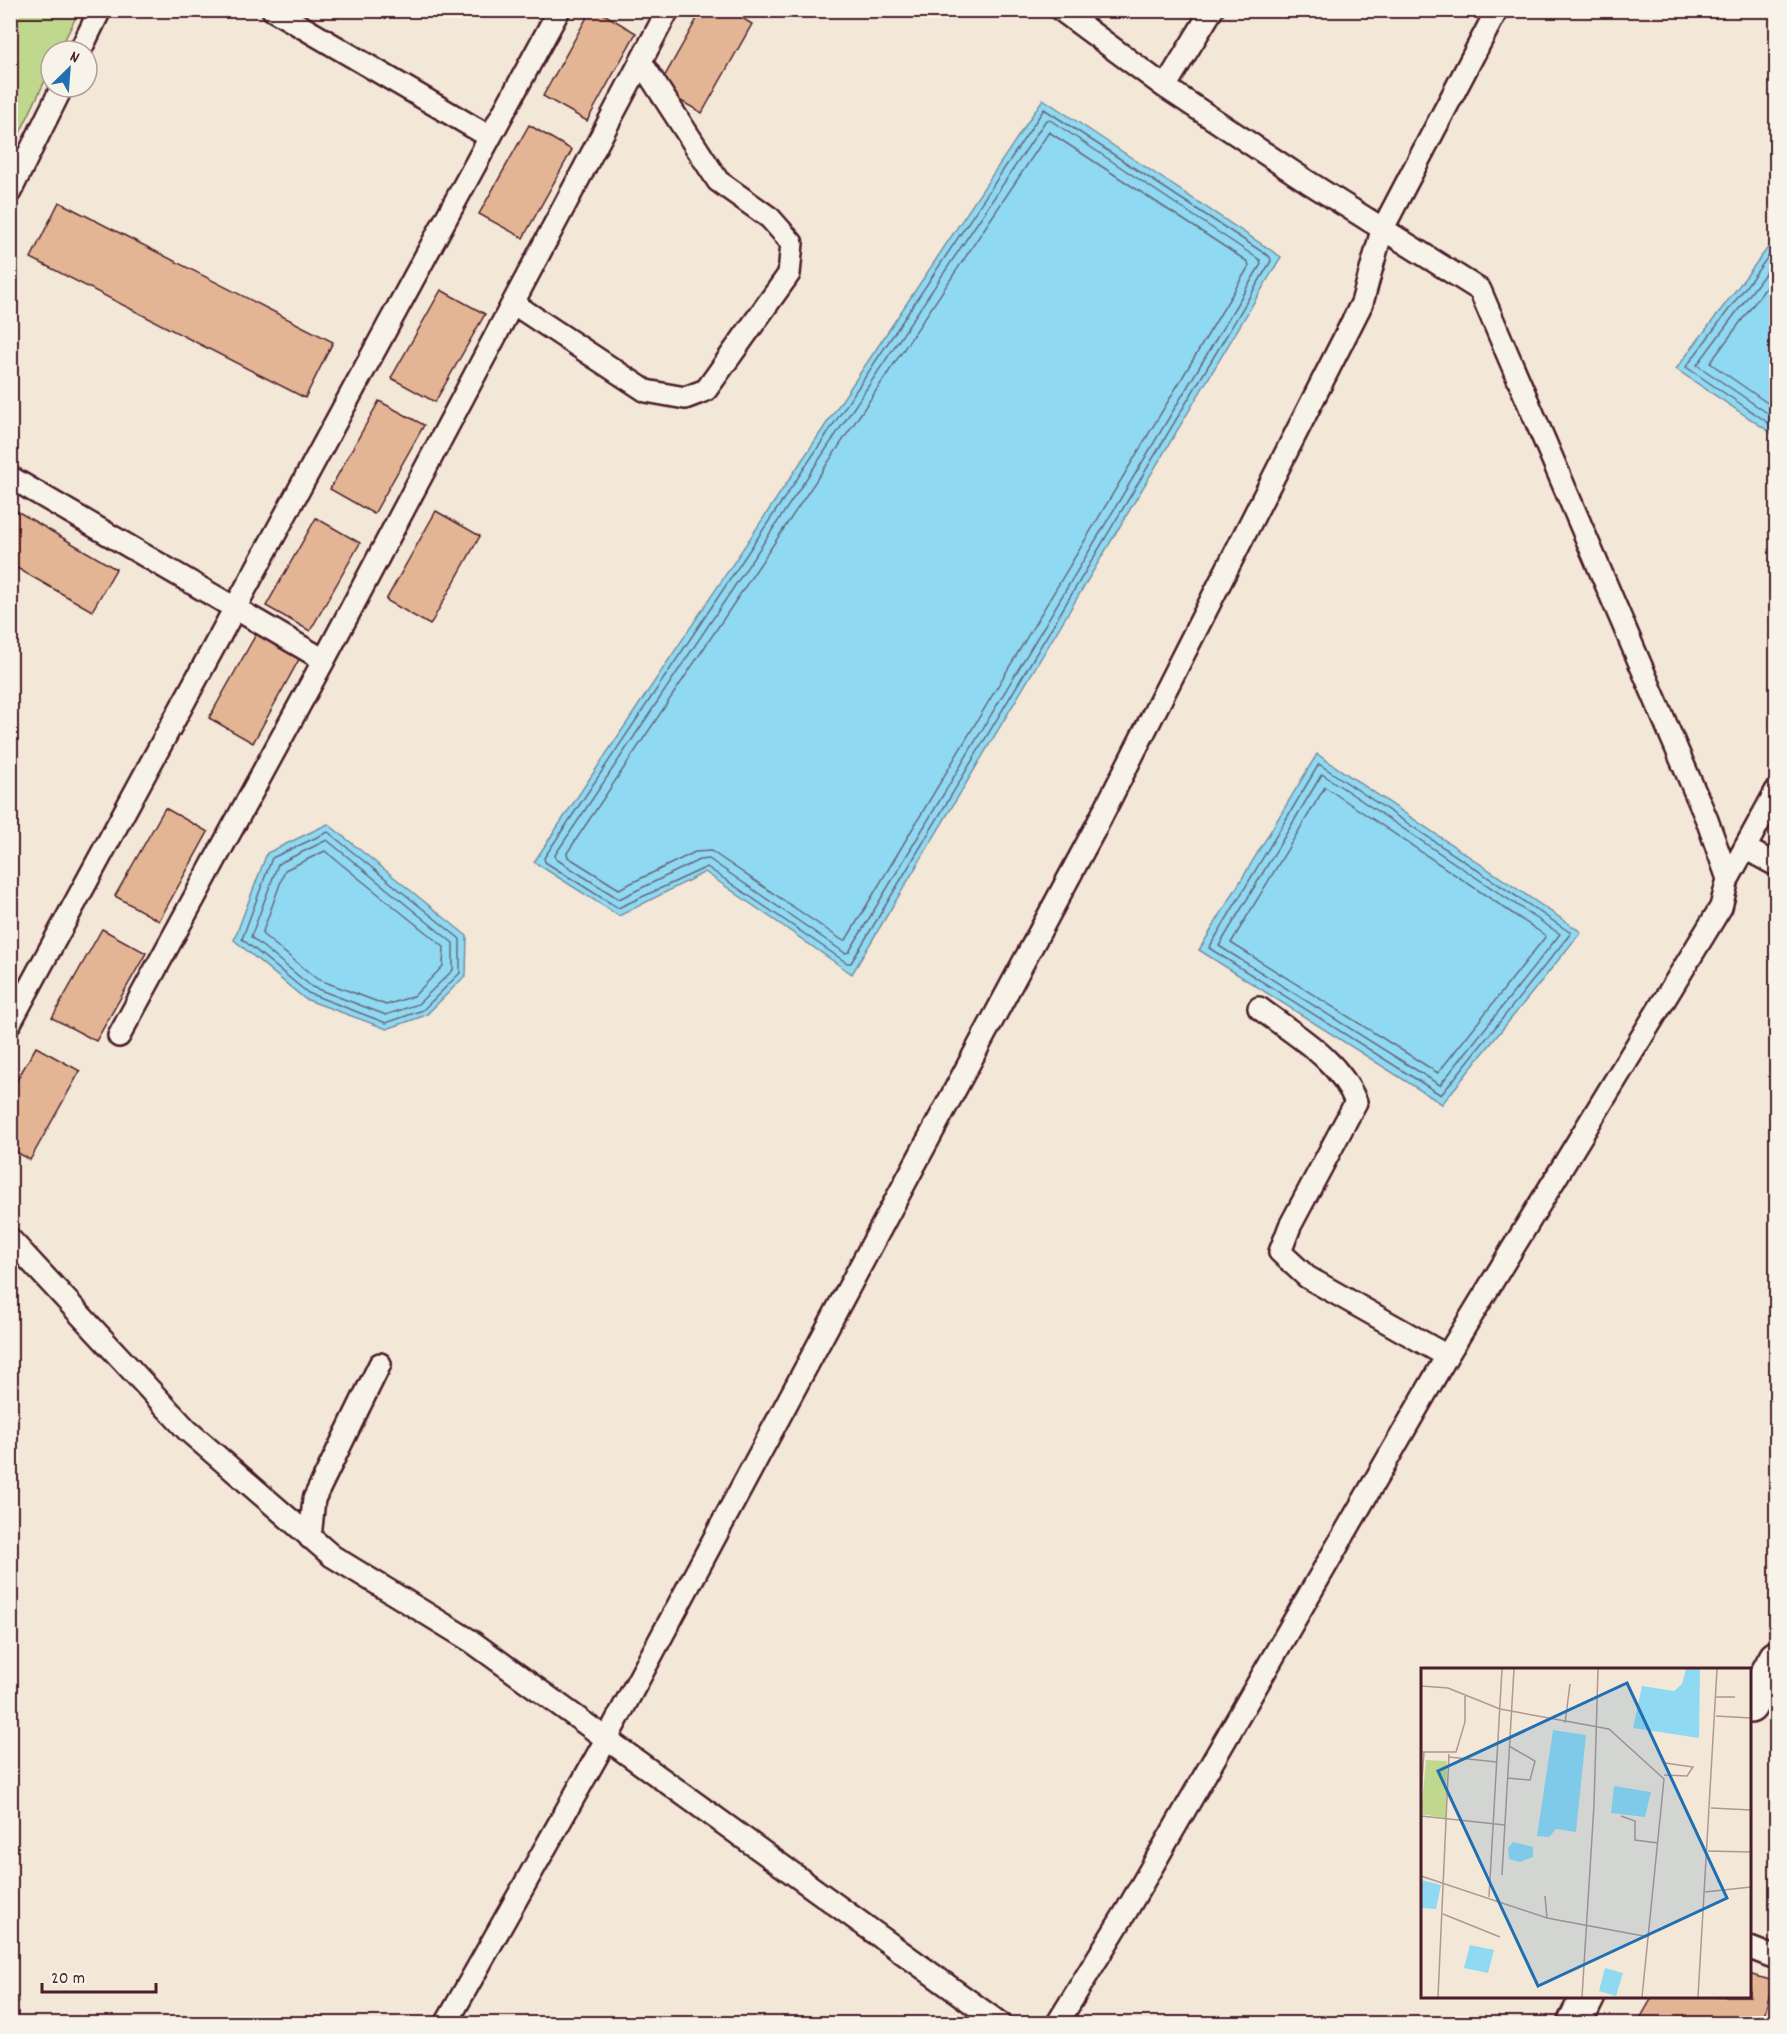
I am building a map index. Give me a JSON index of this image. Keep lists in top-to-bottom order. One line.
{"scale_bar":"20 m","north":"top right"}
